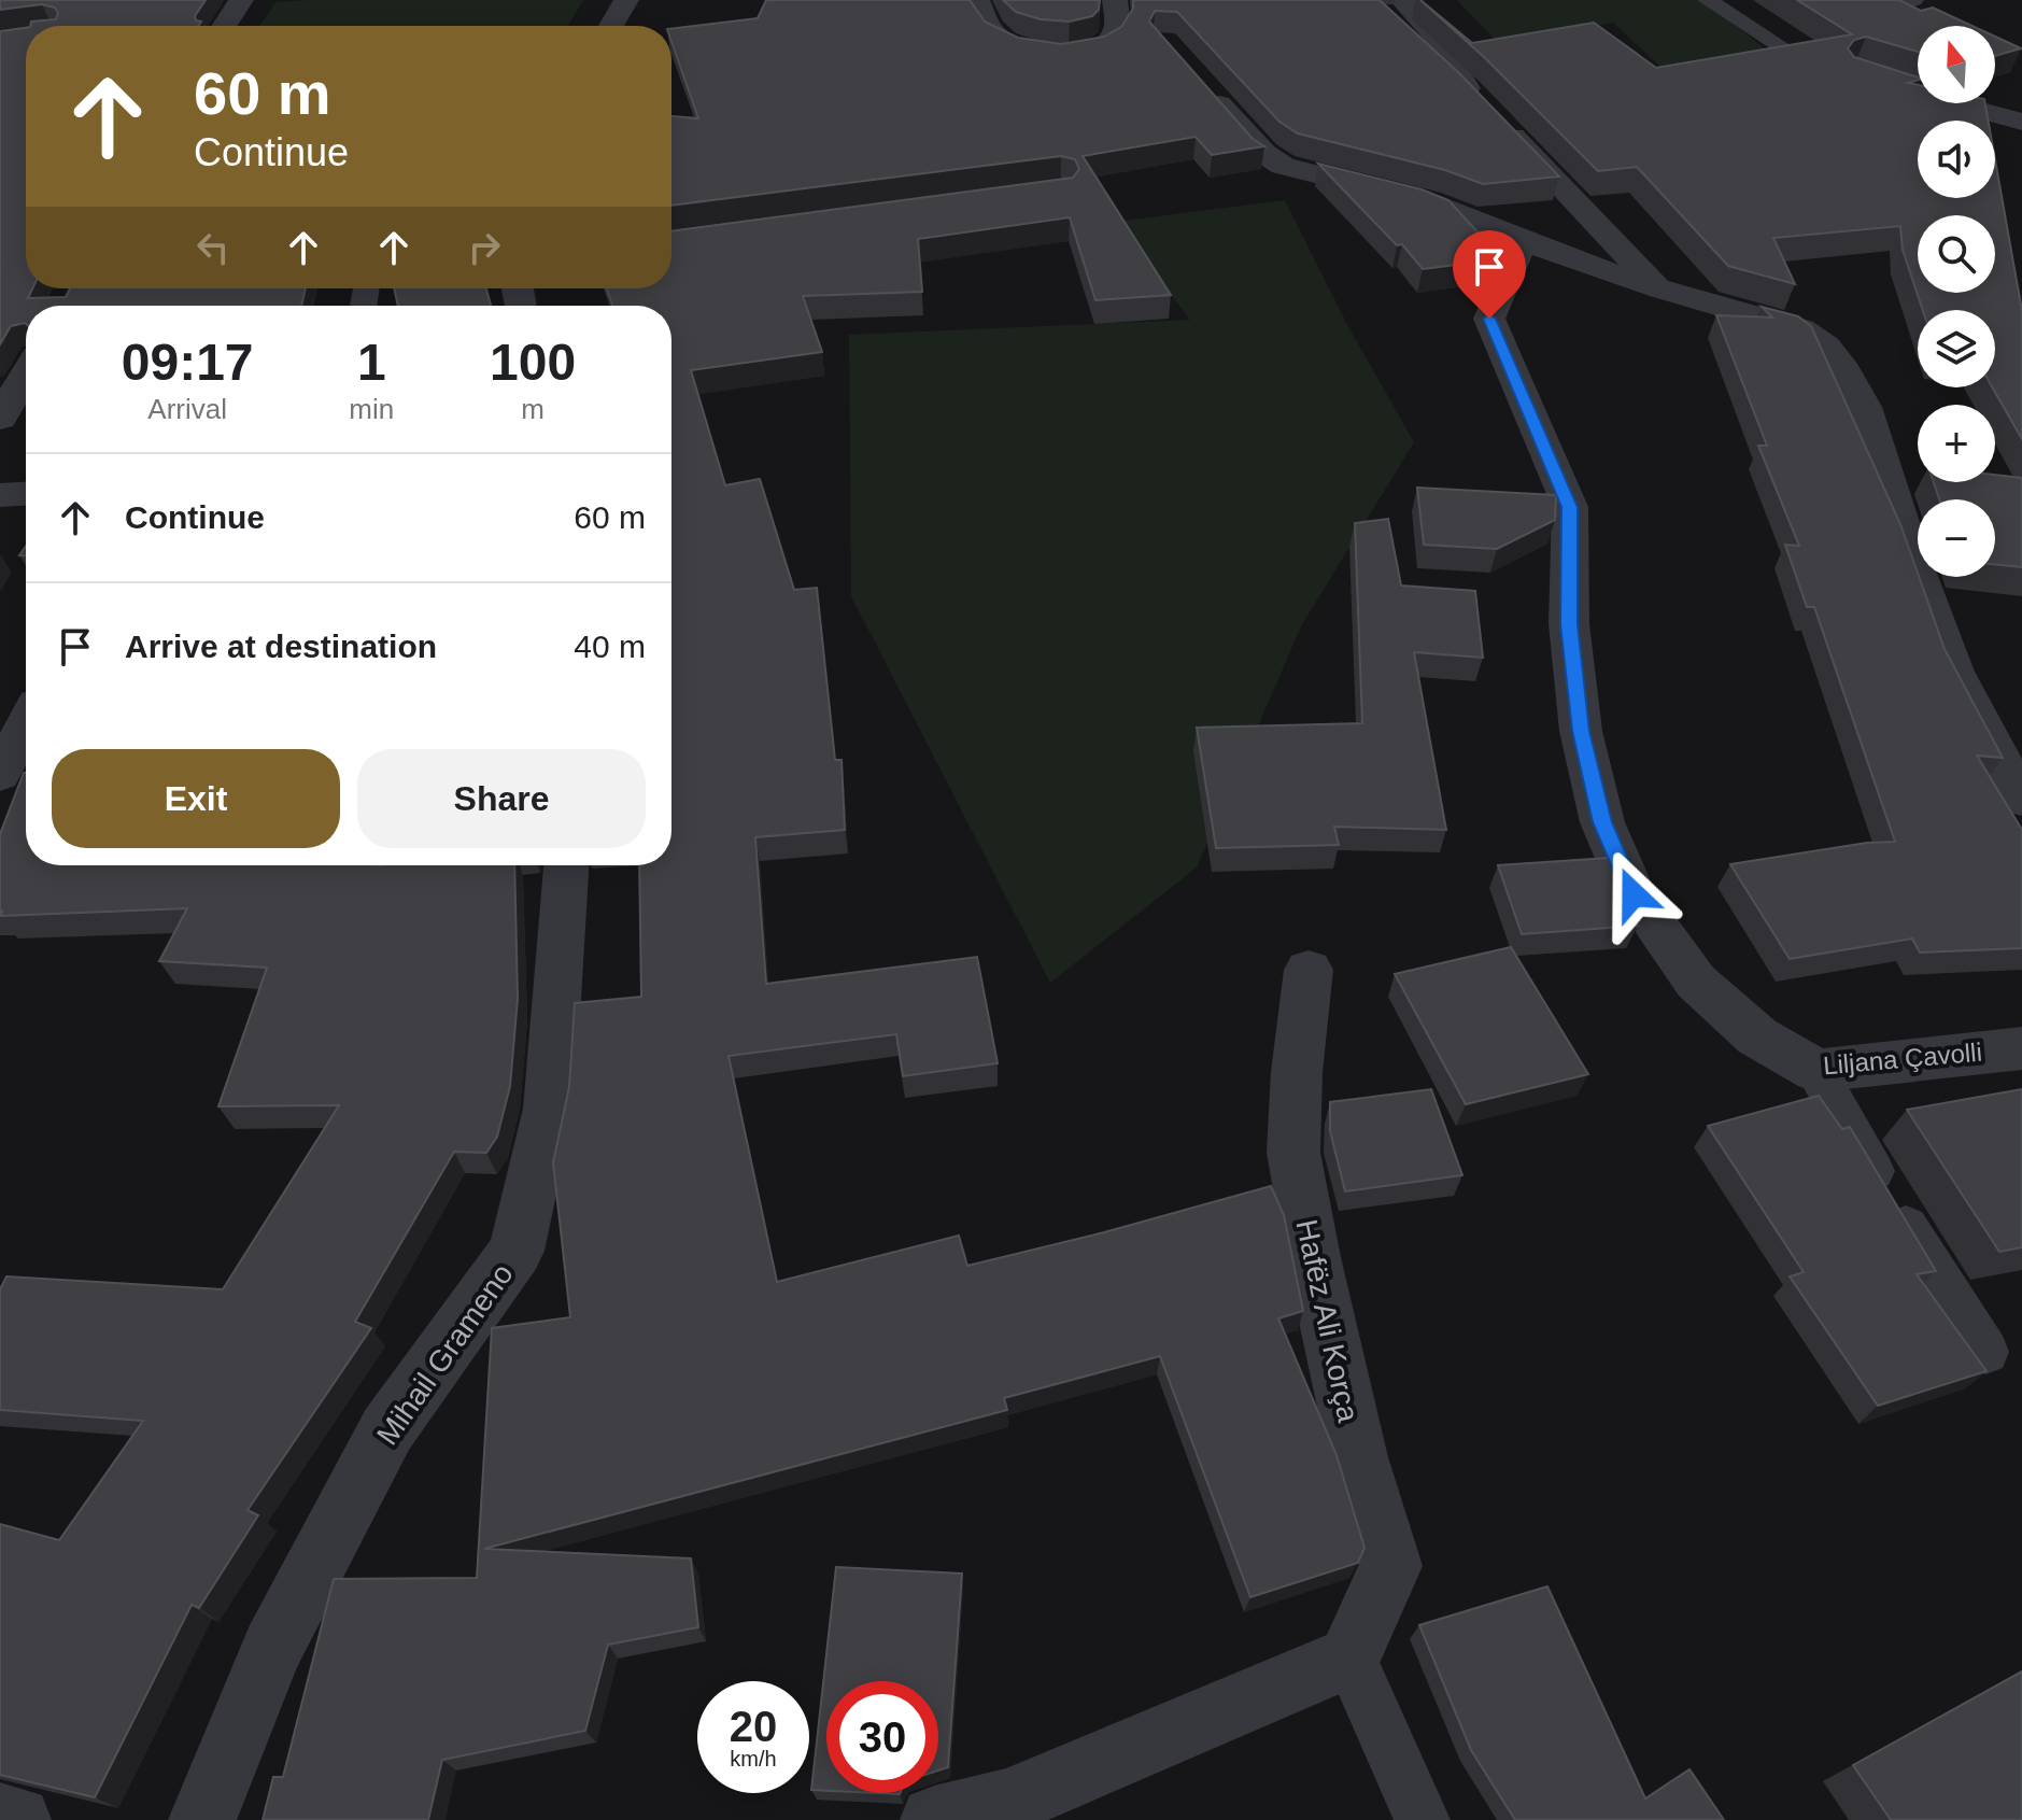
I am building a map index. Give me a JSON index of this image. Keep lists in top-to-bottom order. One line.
{"streets":{"street":["Liljana Çavolli","Hafëz Ali Korça","Mihail Grameno"]},"north":"top","page":{"map_buttons":["+","−"],"turn":["60 m","Continue"],"eta":["09:17","Arrival","1","min","100","m"],"list":[{"name":"Continue","value":"60 m"},{"name":"Arrive at destination","value":"40 m"}],"buttons":["Exit","Share"],"speed":"20 km/h","limit":"30"}}
